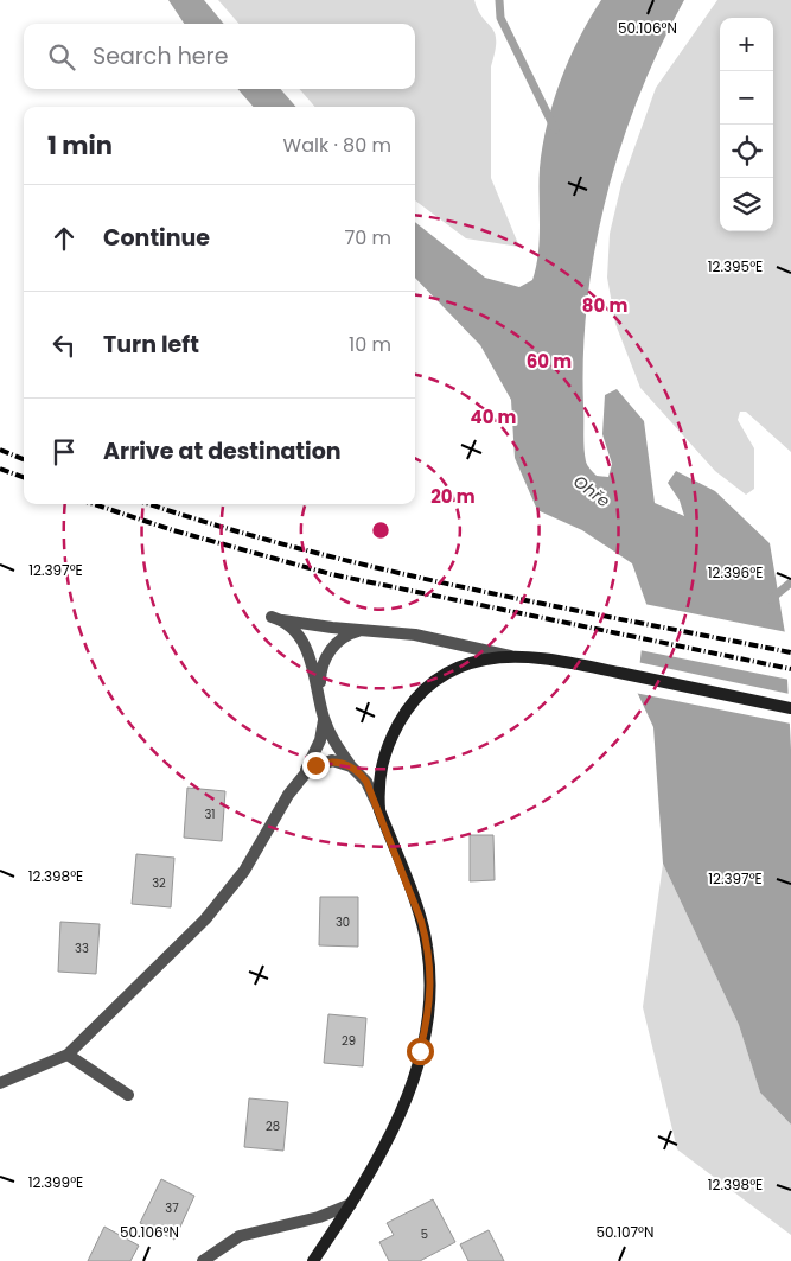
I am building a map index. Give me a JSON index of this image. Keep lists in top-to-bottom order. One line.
{"water":["Ohře"],"house_numbers":["31","32","30","33","29","28","37","5"],"page":{"map_buttons":["+","−"],"search":"Search here","heading":["1 min","Walk · 80 m"],"list":[["Continue","70 m"],["Turn left","10 m"],"Arrive at destination"]},"coordinates":["50.106°N","12.395°E","12.397°E","12.396°E","12.398°E","12.399°E","50.107°N"],"rings":["80 m","60 m","40 m","20 m"]}
